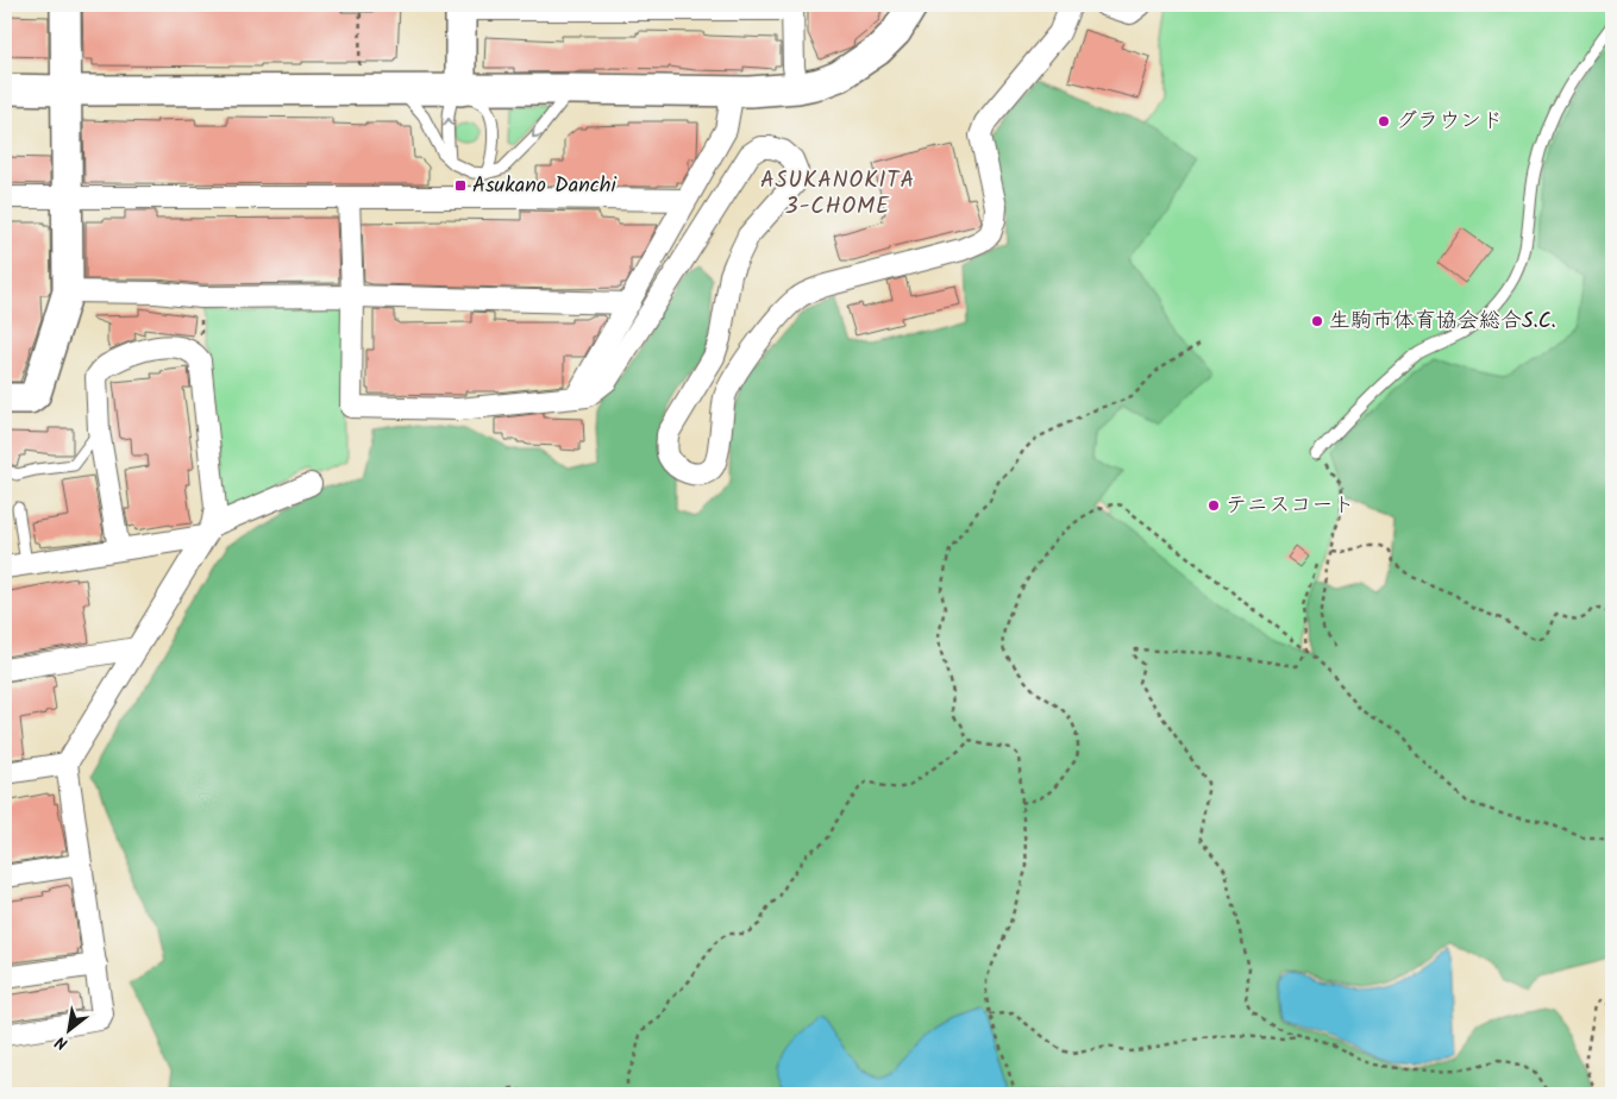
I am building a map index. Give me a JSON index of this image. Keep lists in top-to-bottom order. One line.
{"districts":["ASUKANOKITA 3-CHOME"],"places":{"other":["グラウンド","生駒市体育協会総合S.C.","テニスコート"],"transit":["Asukano Danchi"]},"north":"bottom left"}
